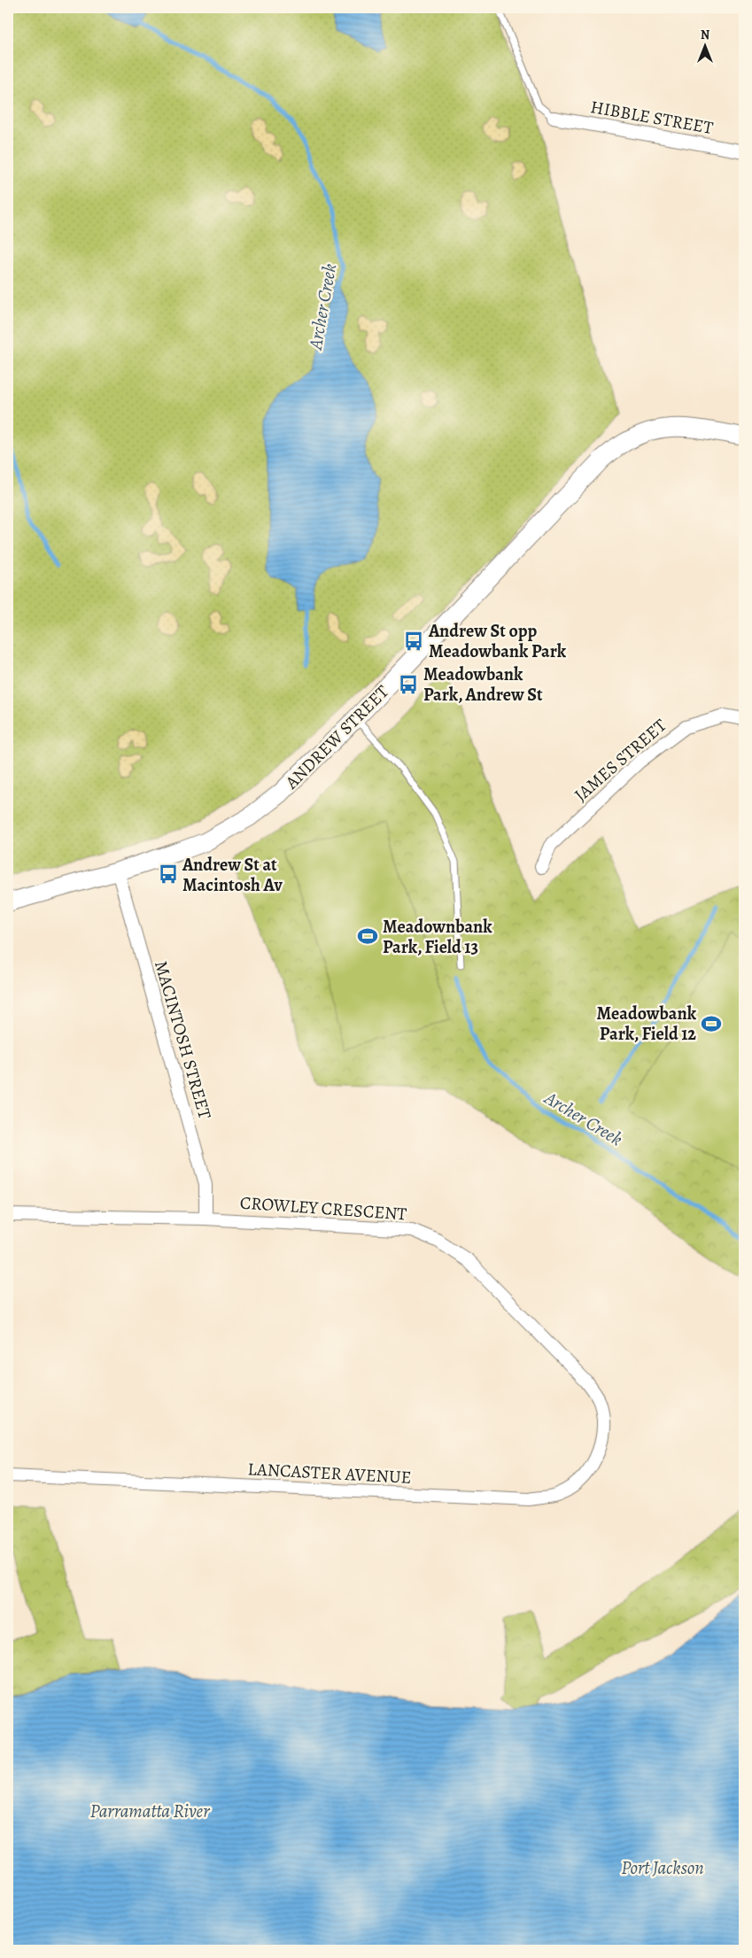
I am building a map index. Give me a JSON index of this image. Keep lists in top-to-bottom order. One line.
{"streets":{"main road":["ANDREW STREET"],"street":["HIBBLE STREET","JAMES STREET","MACINTOSH STREET","CROWLEY CRESCENT","LANCASTER AVENUE"]},"crossings":[["ANDREW STREET","MACINTOSH STREET"],["MACINTOSH STREET","CROWLEY CRESCENT"],["CROWLEY CRESCENT","LANCASTER AVENUE"]],"water":["Archer Creek","Parramatta River","Port Jackson"],"places":{"bus stop":["Andrew St opp Meadowbank Park","Meadowbank Park, Andrew St","Andrew St at Macintosh Av"],"sports":["Meadownbank Park, Field 13","Meadowbank Park, Field 12"]},"north":"top"}
